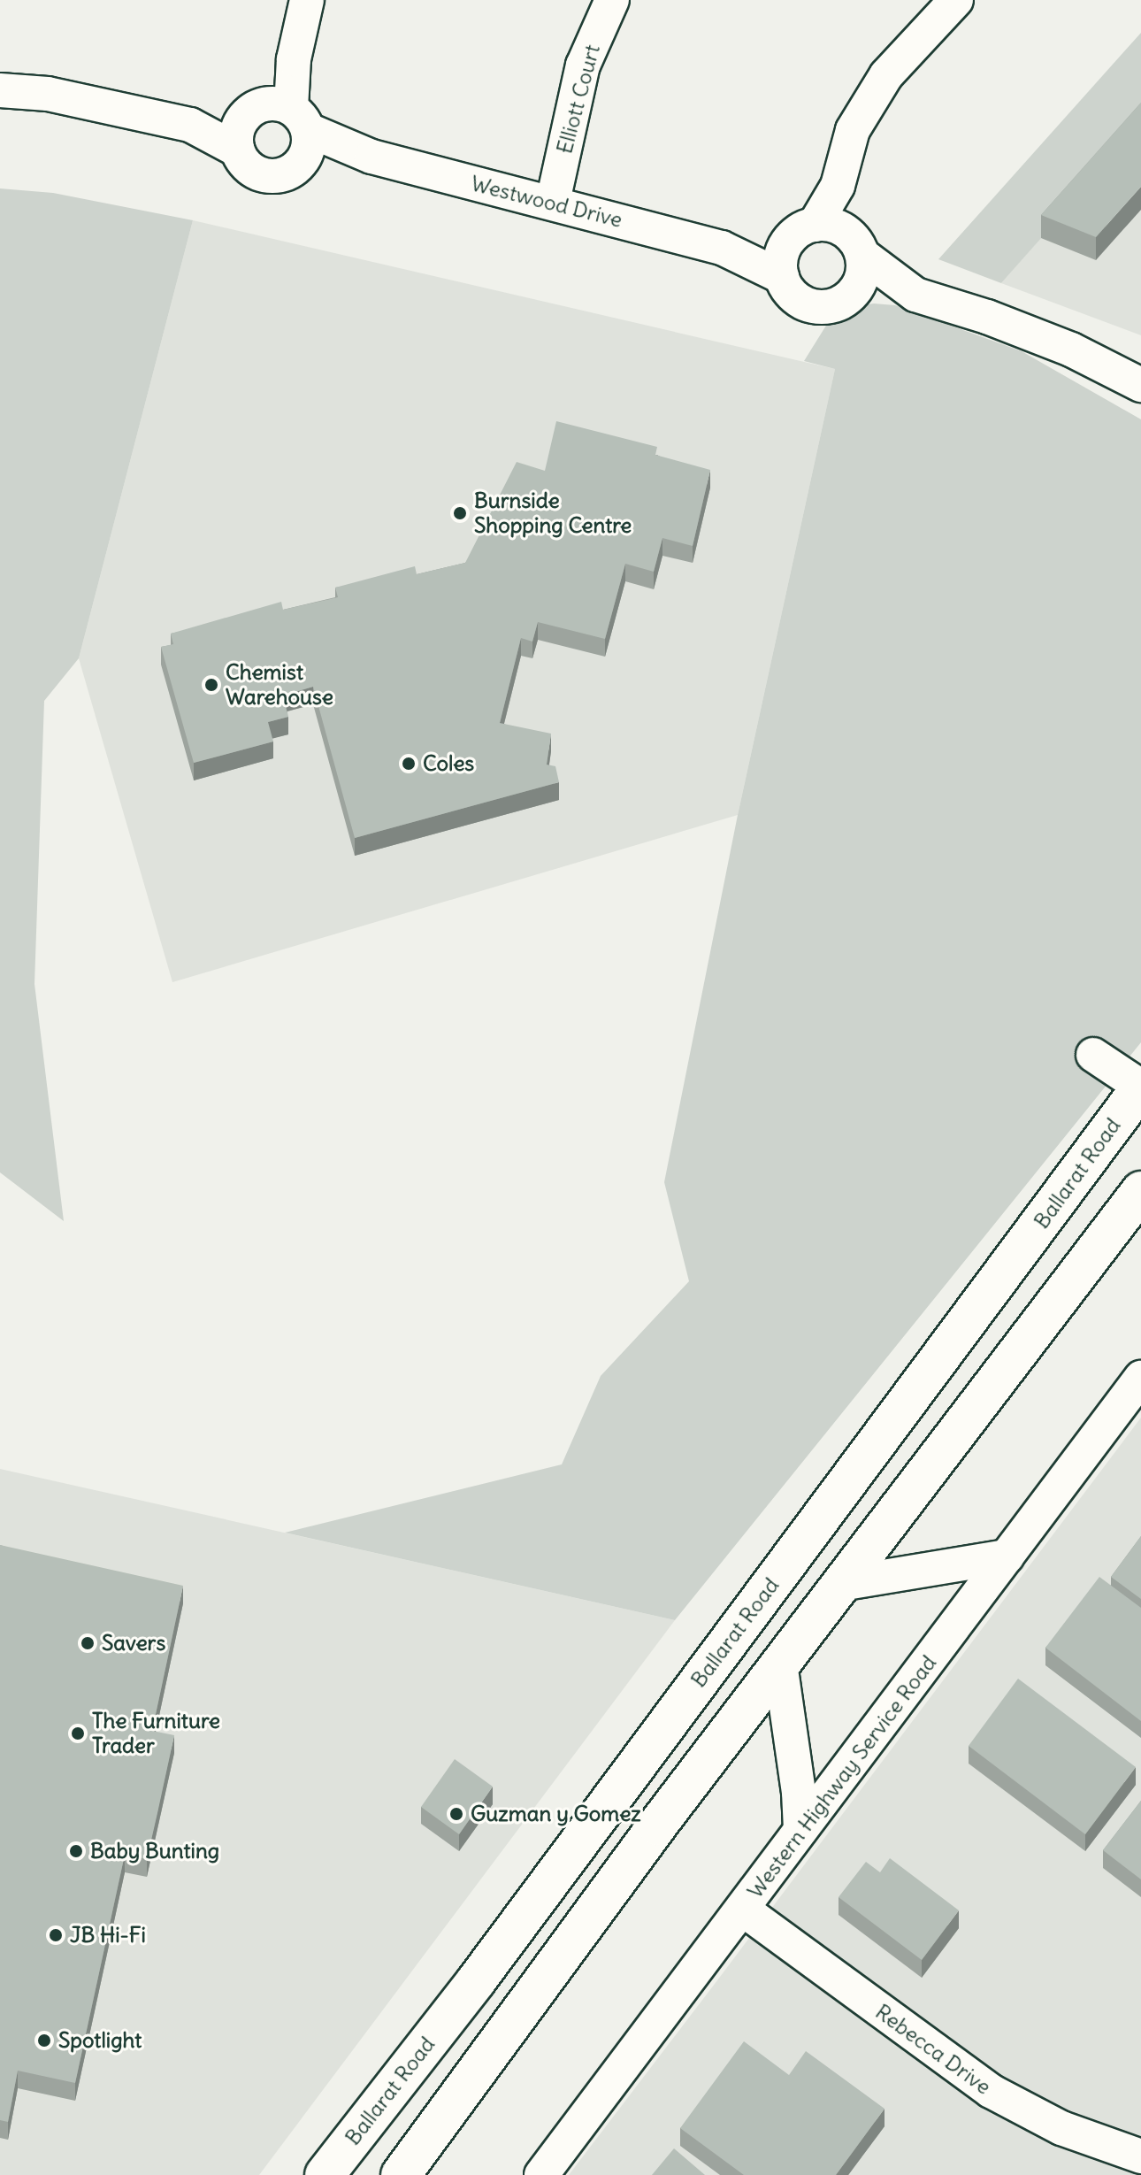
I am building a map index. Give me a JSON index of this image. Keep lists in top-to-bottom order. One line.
{"streets":{"highway":["Ballarat Road"],"street":["Elliott Court","Westwood Drive","Western Highway Service Road","Rebecca Drive"]},"crossings":[["Elliott Court","Westwood Drive"],["Western Highway Service Road","Rebecca Drive"]],"places":["Burnside Shopping Centre","Chemist Warehouse","Coles","Savers","The Furniture Trader","Guzman y Gomez","Baby Bunting","JB Hi-Fi","Spotlight"]}
